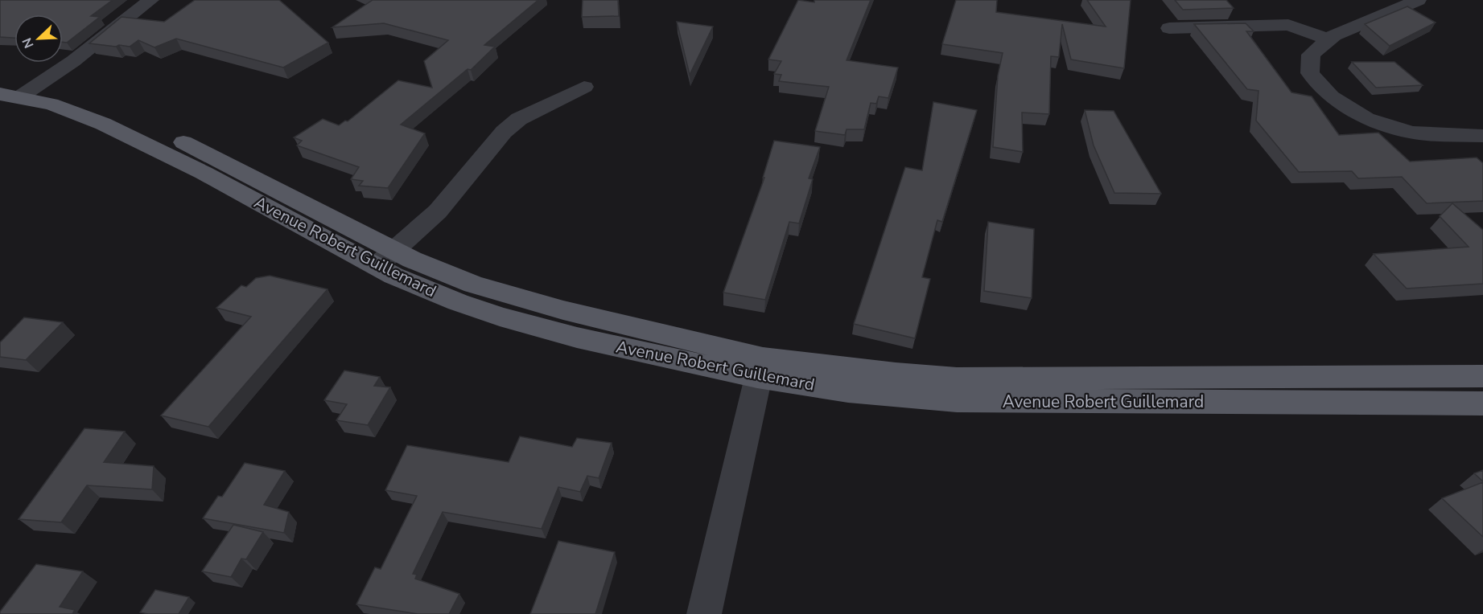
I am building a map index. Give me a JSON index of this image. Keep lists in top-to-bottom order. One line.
{"streets":{"main road":["Avenue Robert Guillemard"]},"north":"bottom left"}
